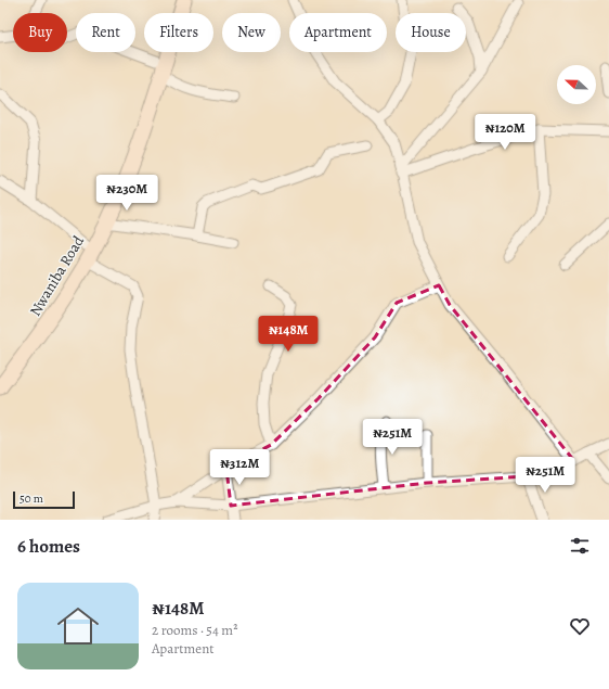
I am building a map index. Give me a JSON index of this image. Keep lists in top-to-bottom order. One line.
{"streets":{"main road":["Nwaniba Road"]},"scale_bar":"50 m","north":"left","page":{"chip":["Buy","Rent","Filters","New","Apartment","House"],"price":["₦120M","₦230M","₦148M","₦251M","₦312M","₦251M"],"scale":"50 m","heading":"6 homes","list":[{"name":"₦148M","note":"2 rooms · 54 m² · Apartment"}]}}
